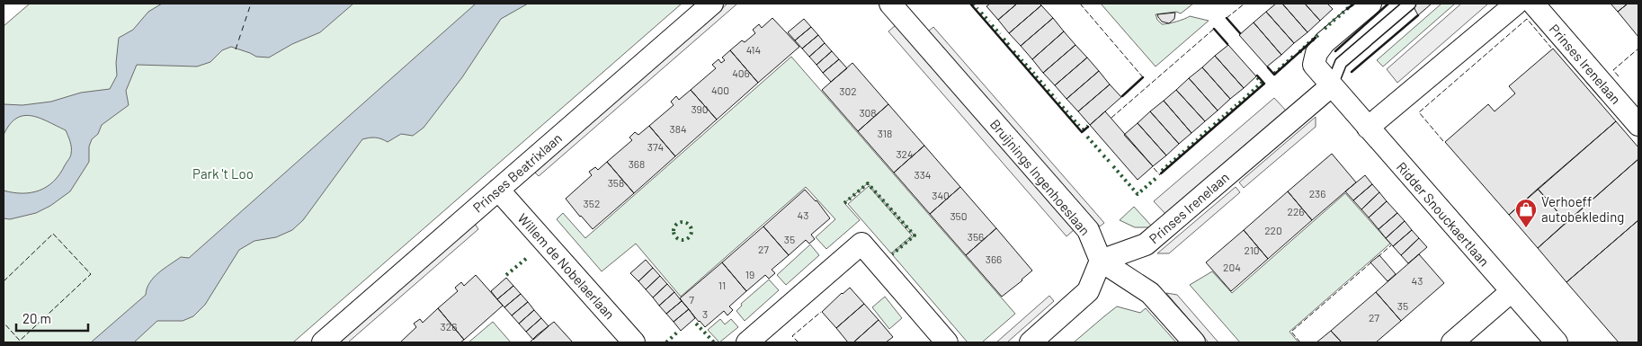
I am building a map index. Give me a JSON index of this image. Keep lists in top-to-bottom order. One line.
{"streets":{"street":["Prinses Irenelaan","Prinses Beatrixlaan","Bruijnings Ingenhoeslaan","Ridder Snouckaertlaan","Willem de Nobelaerlaan"]},"crossings":[["Prinses Irenelaan","Bruijnings Ingenhoeslaan"],["Prinses Irenelaan","Ridder Snouckaertlaan"],["Prinses Beatrixlaan","Willem de Nobelaerlaan"]],"parks":["Park 't Loo"],"places":{"shop":["Verhoeff autobekleding"]},"house_numbers":["414","406","400","302","390","308","384","318","374","324","368","334","358","236","340","352","226","43","350","220","356","35","27","210","366","204","19","43","11","7","35","3","27","326"],"scale_bar":"20 m"}
